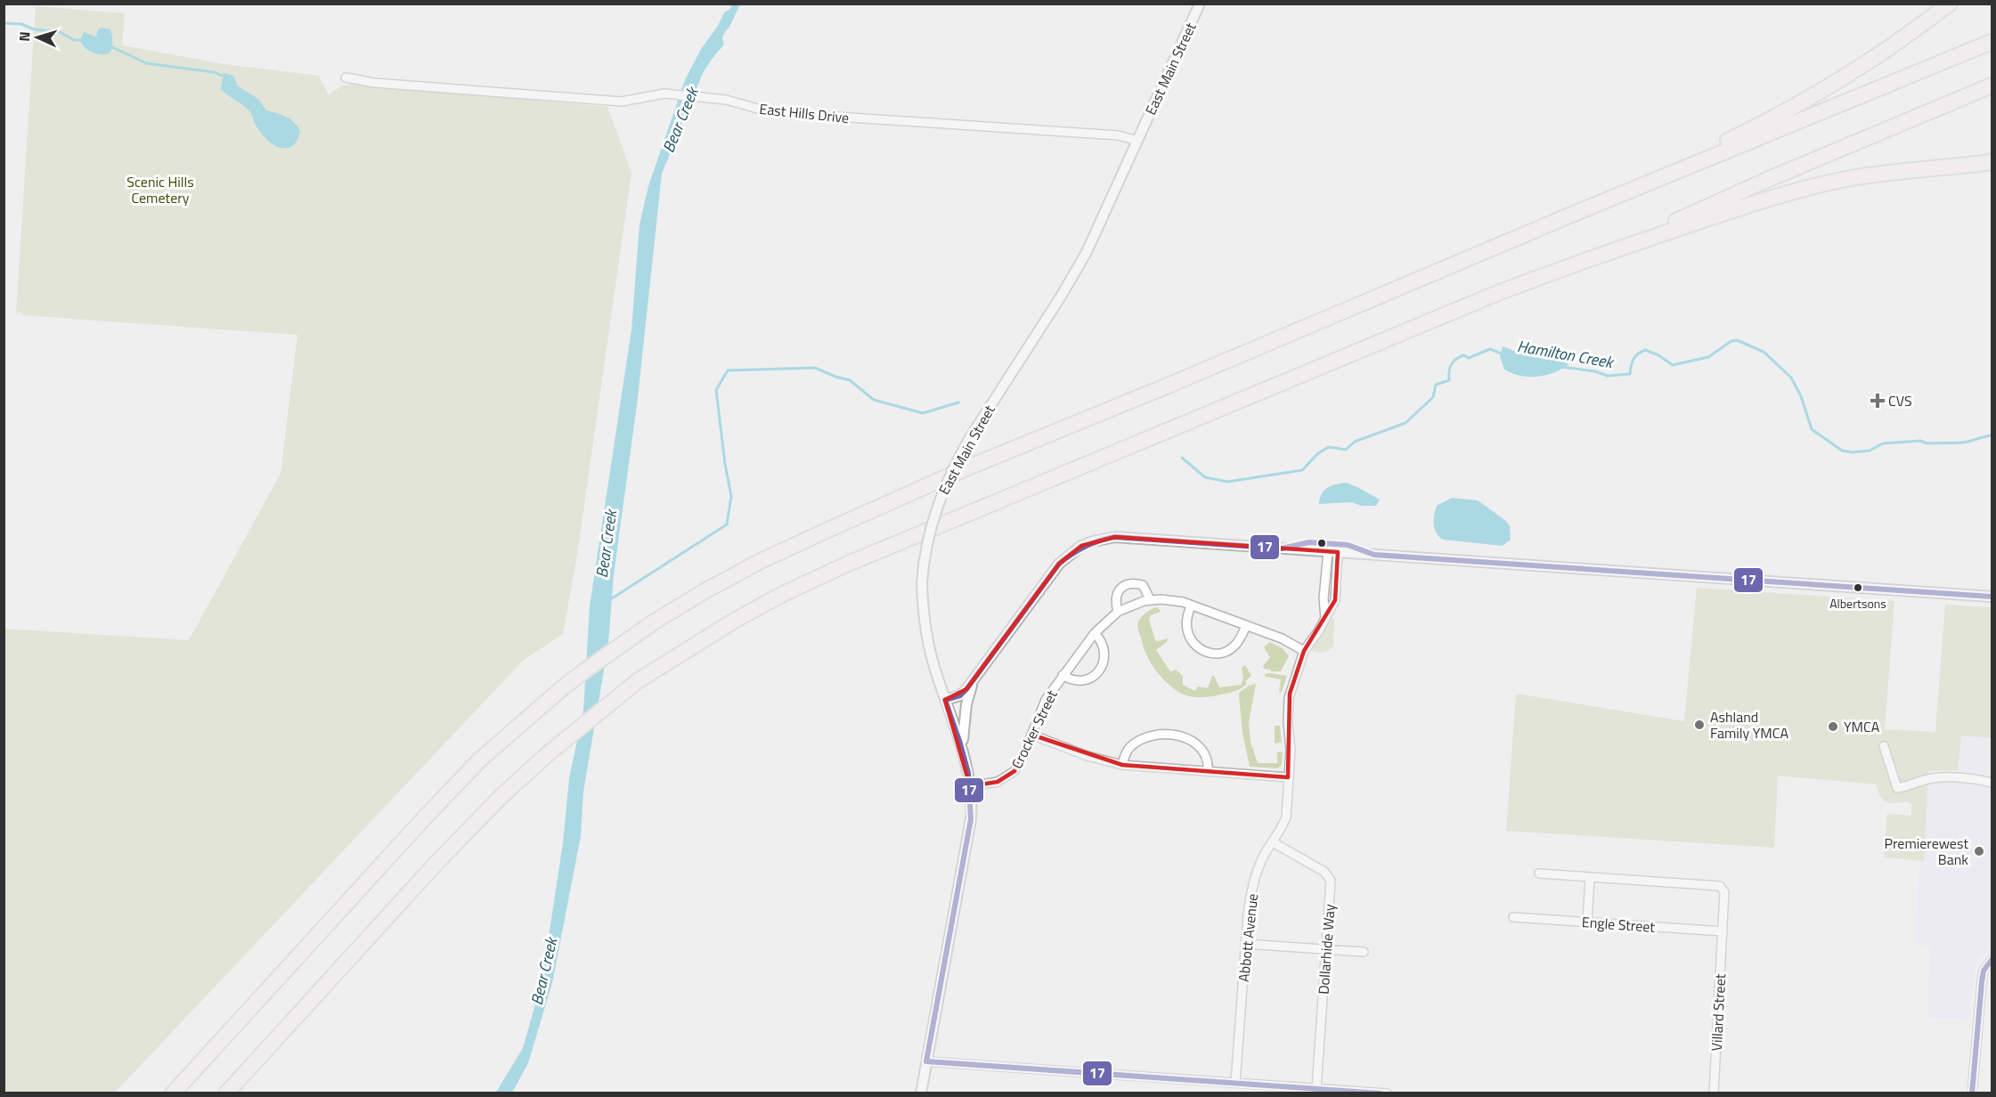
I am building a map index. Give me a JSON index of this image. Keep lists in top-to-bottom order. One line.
{"streets":{"street":["East Main Street","East Hills Drive","Crocker Street","Engle Street","Abbott Avenue","Dollarhide Way","Villard Street"]},"crossings":[["East Main Street","East Hills Drive"],["East Main Street","Crocker Street"],["Crocker Street","Abbott Avenue"],["Engle Street","Villard Street"],["Abbott Avenue","Dollarhide Way"]],"water":["Bear Creek","Hamilton Creek"],"parks":["Scenic Hills Cemetery"],"places":{"health":["CVS"],"other":["Albertsons","Ashland Family YMCA","YMCA","Premierewest Bank"]},"lines":["transit line 17"],"north":"left"}
